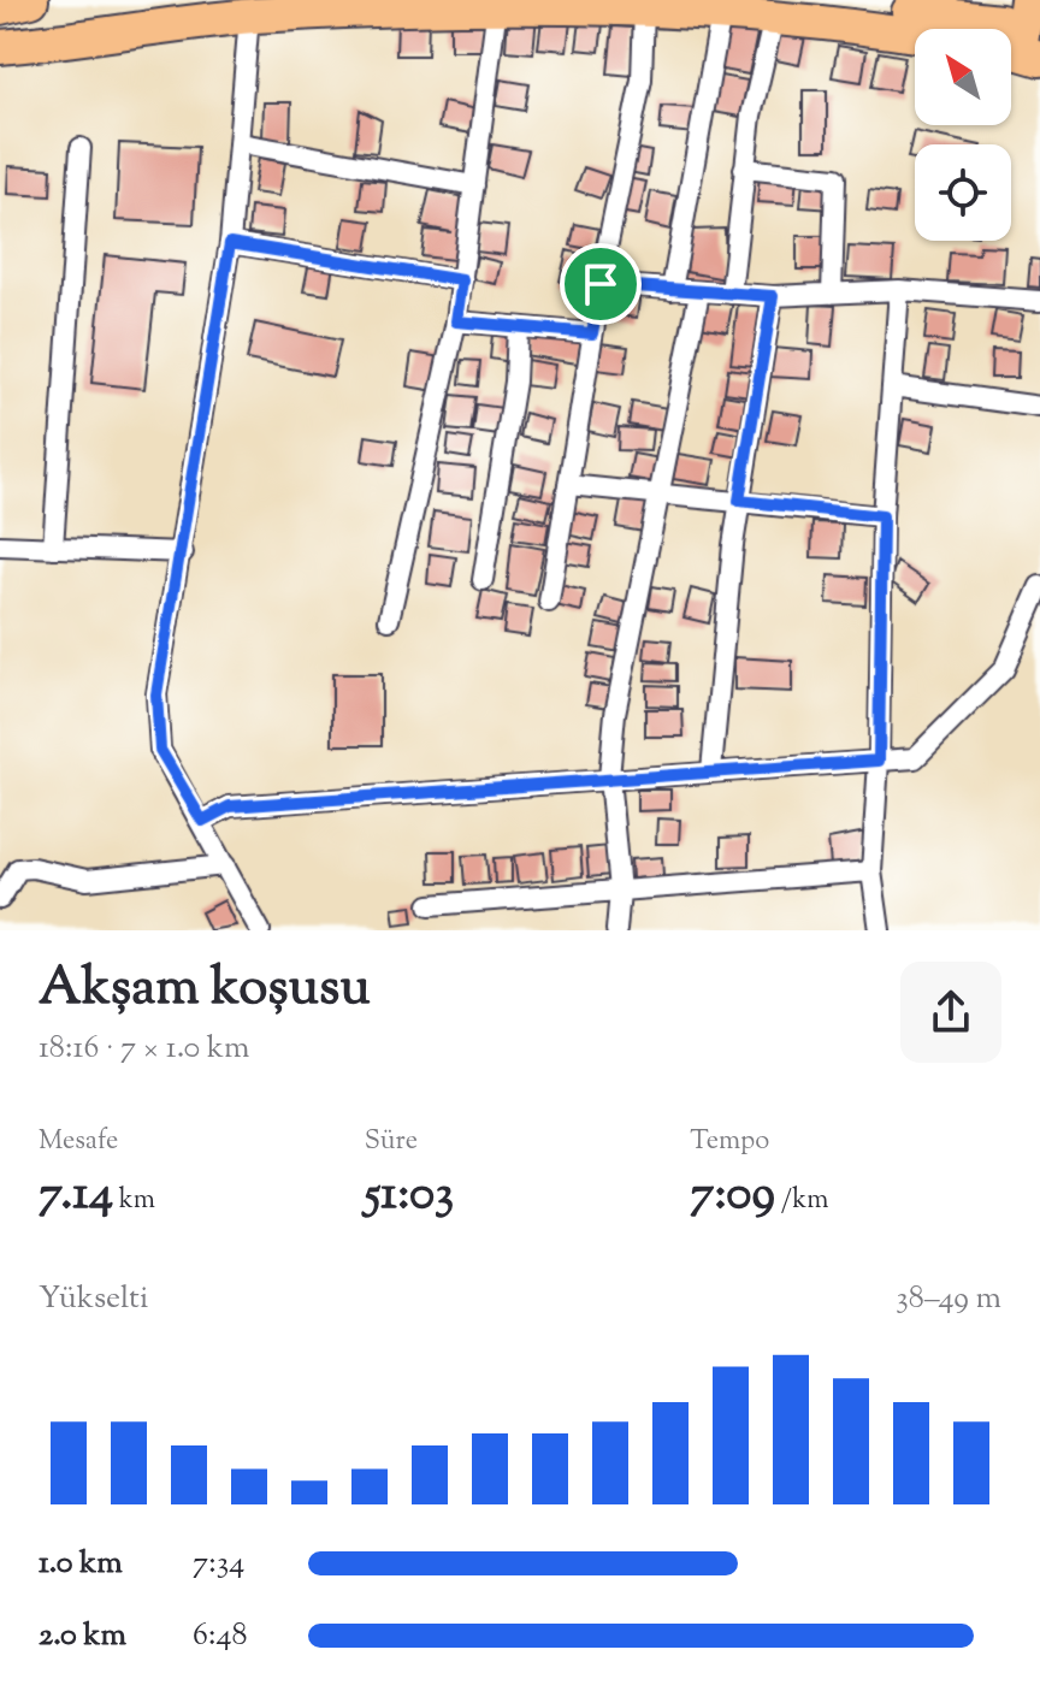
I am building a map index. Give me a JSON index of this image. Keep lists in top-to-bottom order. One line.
{"north":"top left","page":{"heading":["Akşam koşusu","18:16 · 7 × 1.0 km"],"stats":[["Mesafe","7.14 km"],["Süre","51:03"],["Tempo","7:09 /km"]],"chart":["Yükselti","38–49 m"],"list":[{"name":"1.0 km","note":"7:34"},{"name":"2.0 km","note":"6:48"}]}}
